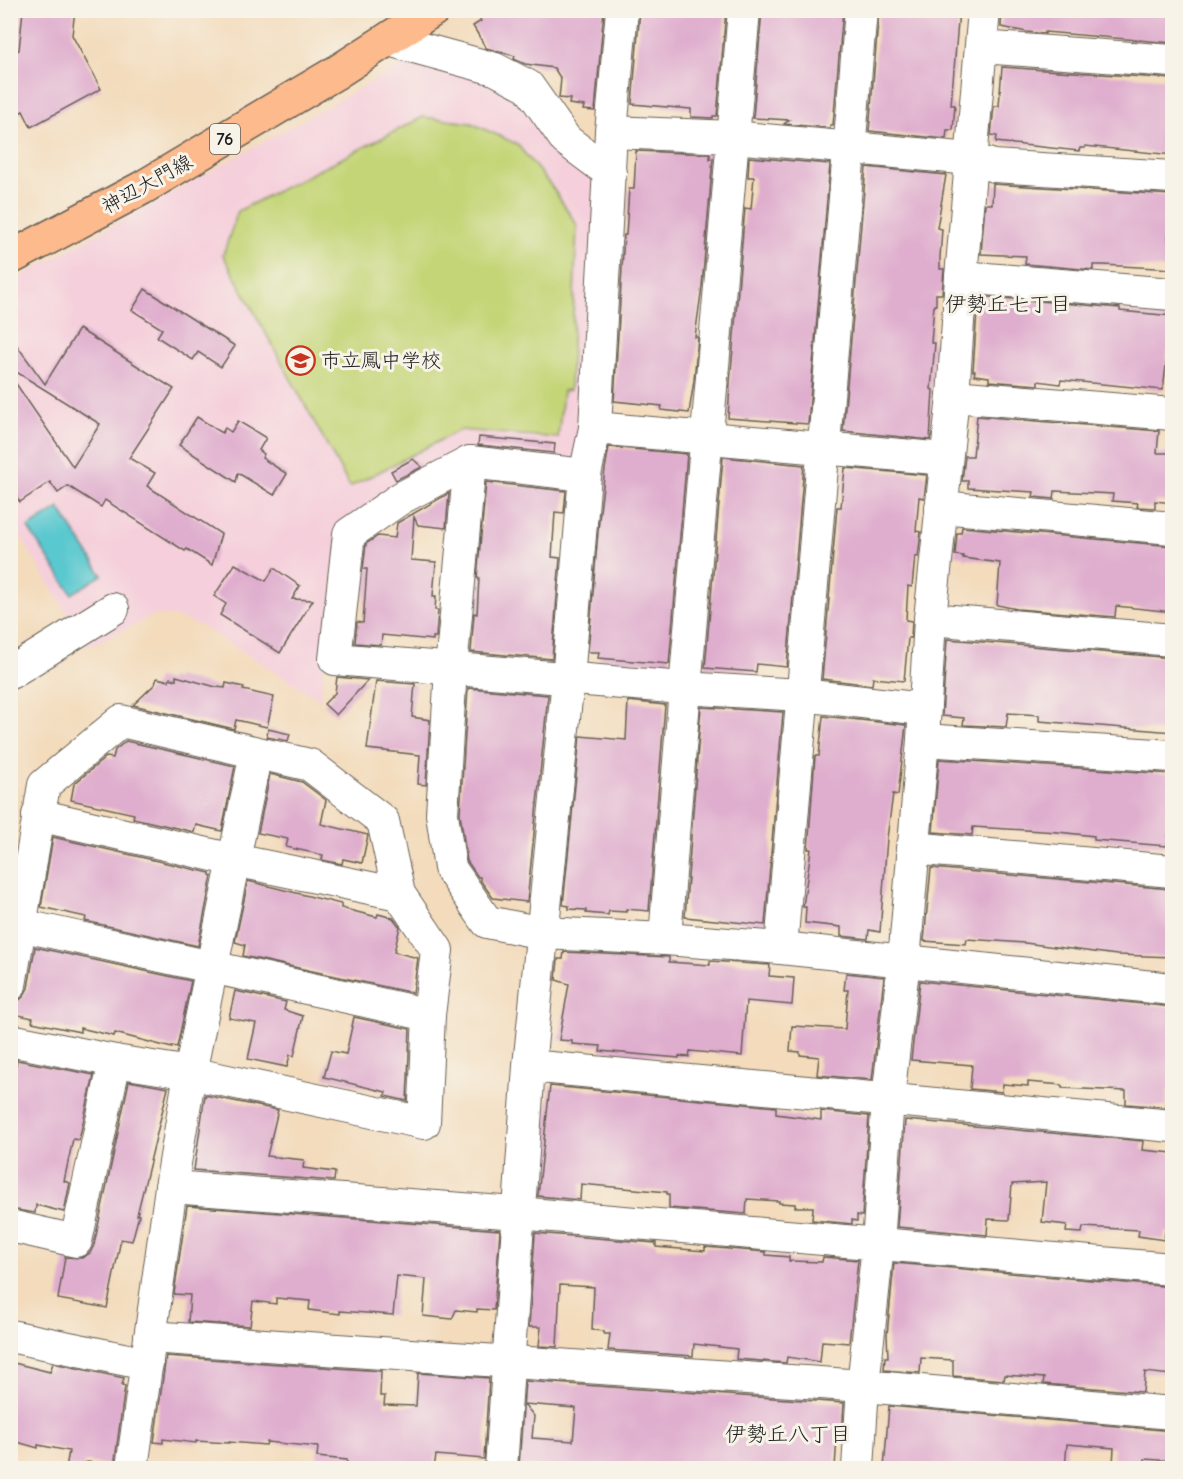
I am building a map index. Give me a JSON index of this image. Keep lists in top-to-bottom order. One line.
{"streets":{"main road":["76","神辺大門線"]},"districts":["伊勢丘七丁目","伊勢丘八丁目"],"places":{"school or university":["市立鳳中学校"]}}
